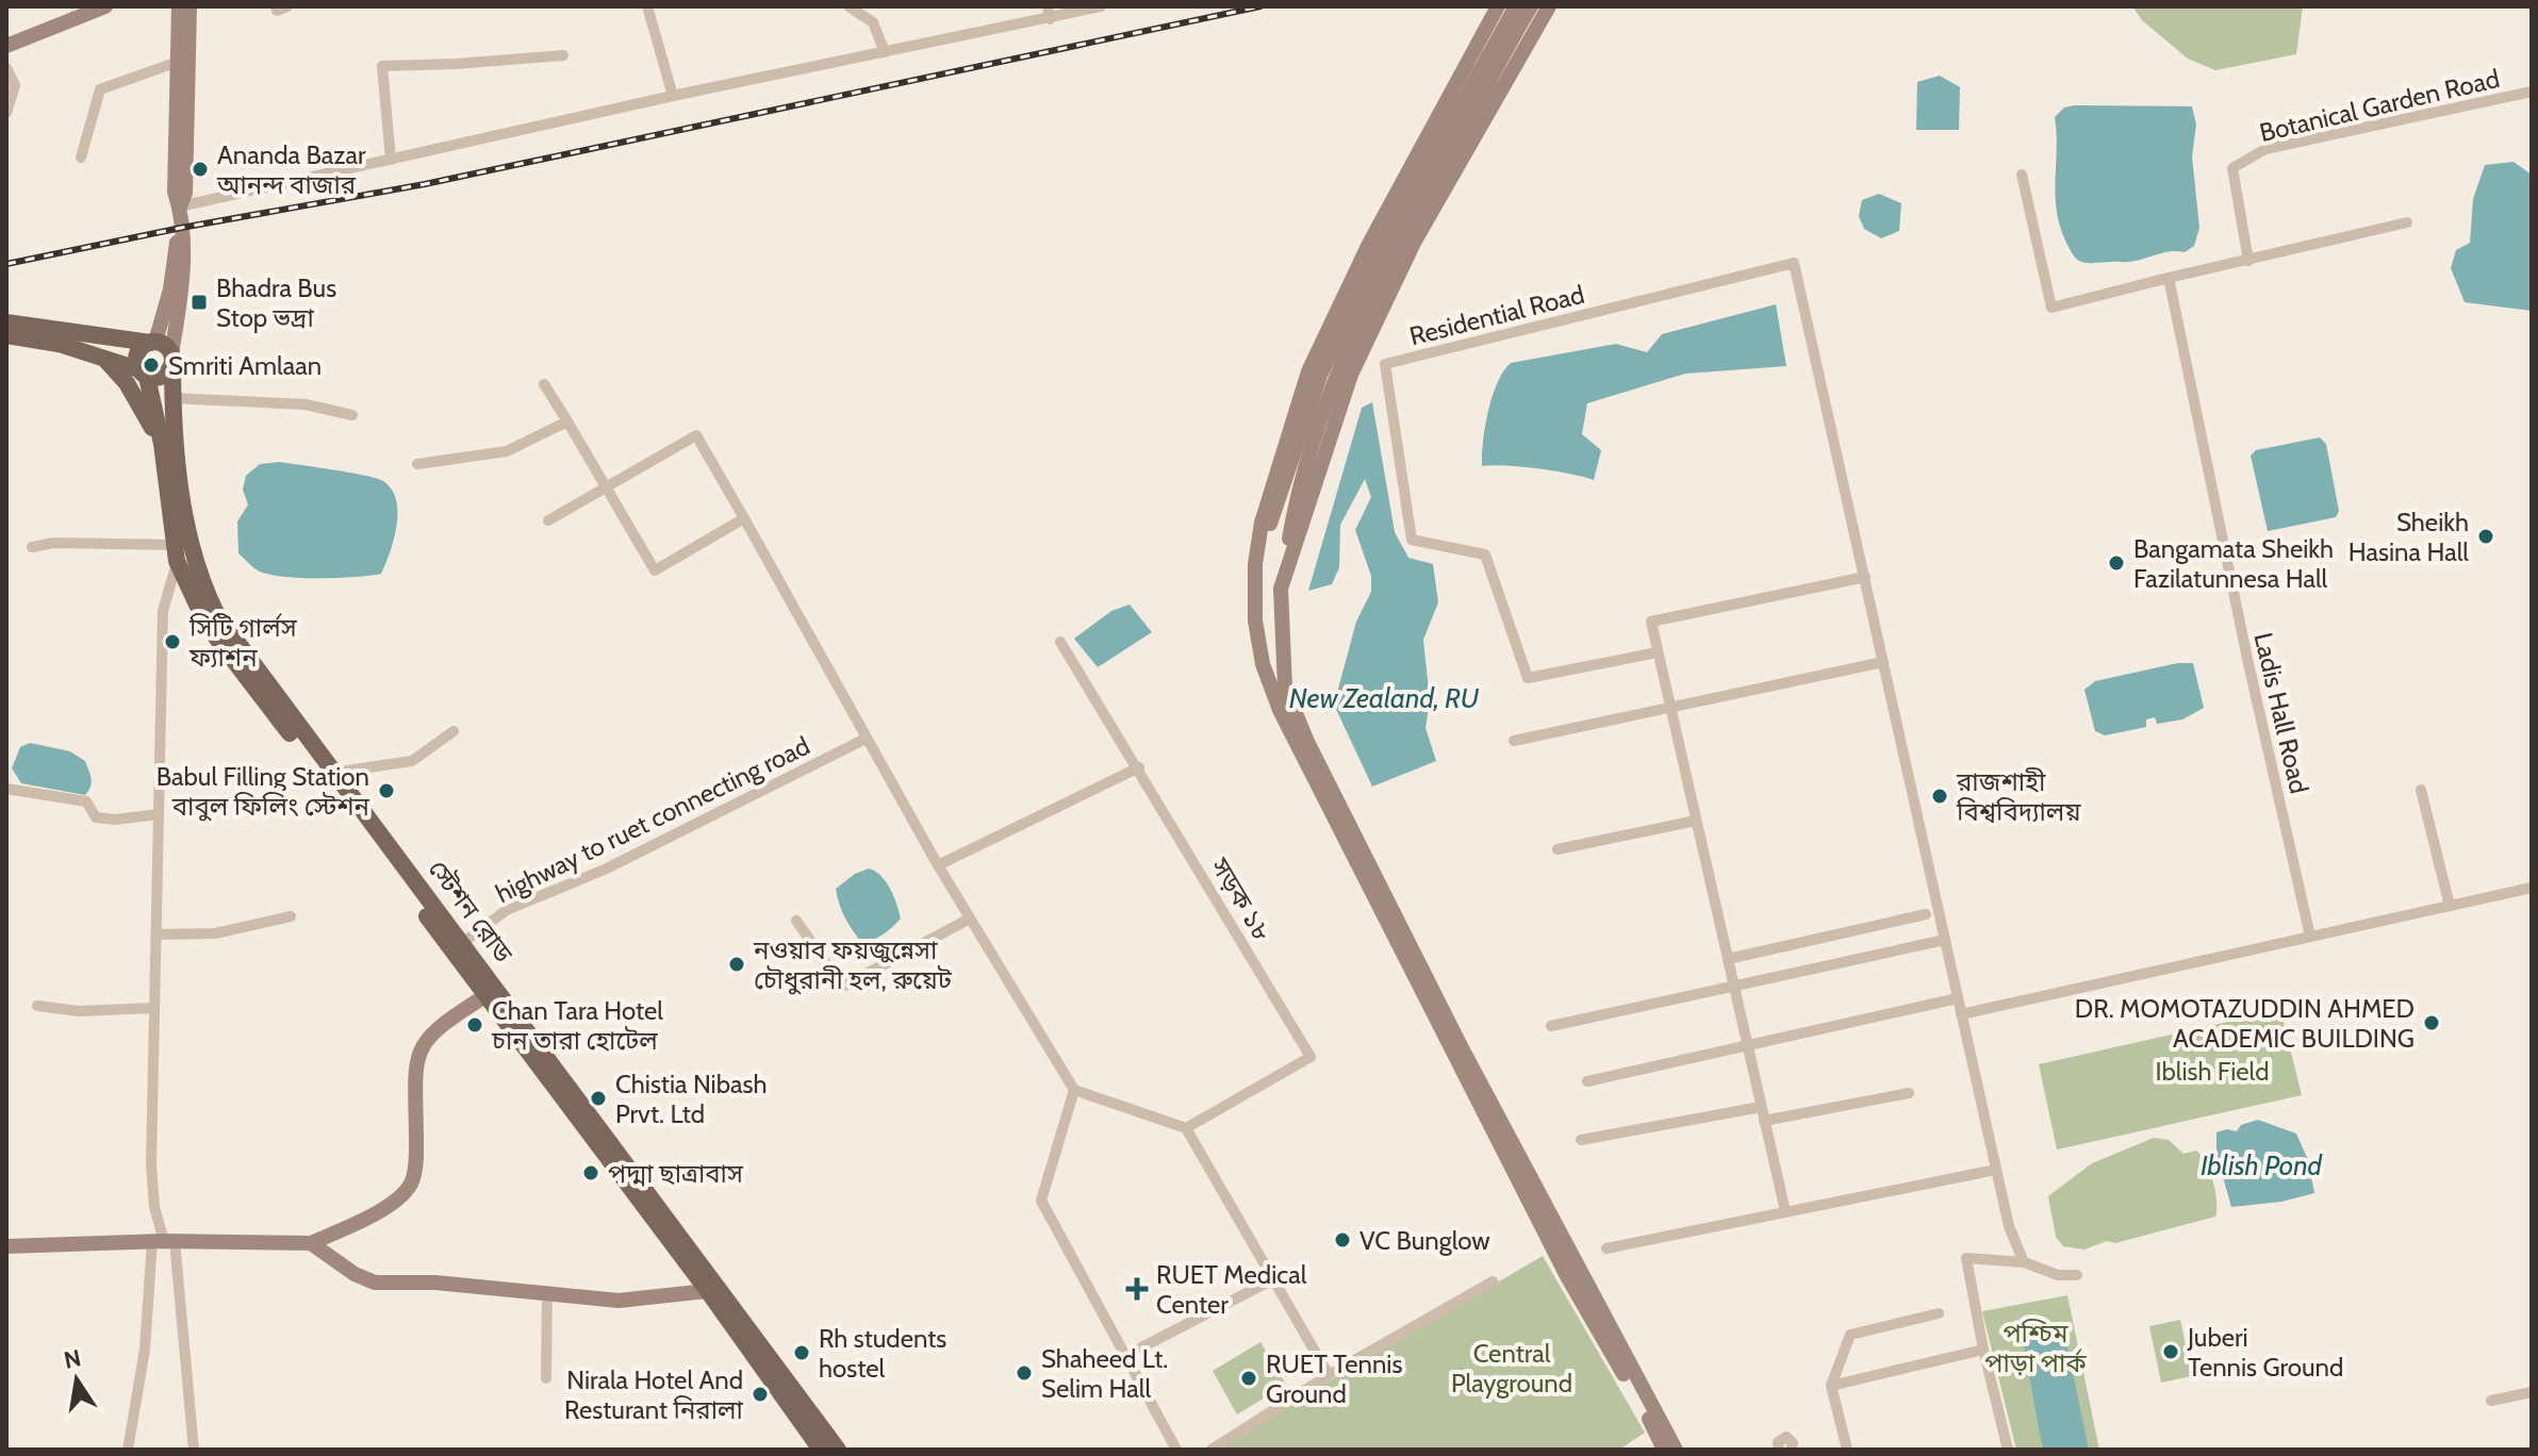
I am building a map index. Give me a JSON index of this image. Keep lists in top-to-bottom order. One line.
{"streets":{"main road":["স্টেশন রোড"],"street":["Botanical Garden Road","Residential Road","Ladis Hall Road","highway to ruet connecting road","সড়ক ১৮"]},"crossings":[["highway to ruet connecting road","স্টেশন রোড"]],"water":["New Zealand, RU","Iblish Pond"],"parks":["Iblish Field","পশ্চিম পাড়া পার্ক","Central Playground"],"places":{"other":["Ananda Bazar আনন্দ বাজার","Smriti Amlaan","Sheikh Hasina Hall","Bangamata Sheikh Fazilatunnesa Hall","সিটি গার্লস ফ্যাশন","Babul Filling Station বাবুল ফিলিং স্টেশন","রাজশাহী বিশ্ববিদ্যালয়","নওয়াব ফয়জুন্নেসা চৌধুরানী হল, রুয়েট","DR. MOMOTAZUDDIN AHMED ACADEMIC BUILDING","Chan Tara Hotel চান তারা হোটেল","Chistia Nibash Prvt. Ltd","পদ্মা ছাত্রাবাস","VC Bunglow","Juberi Tennis Ground","Rh students hostel","Shaheed Lt. Selim Hall","RUET Tennis Ground","Nirala Hotel And Resturant নিরালা"],"transit":["Bhadra Bus Stop ভদ্রা"],"health":["RUET Medical Center"]},"north":"top"}
